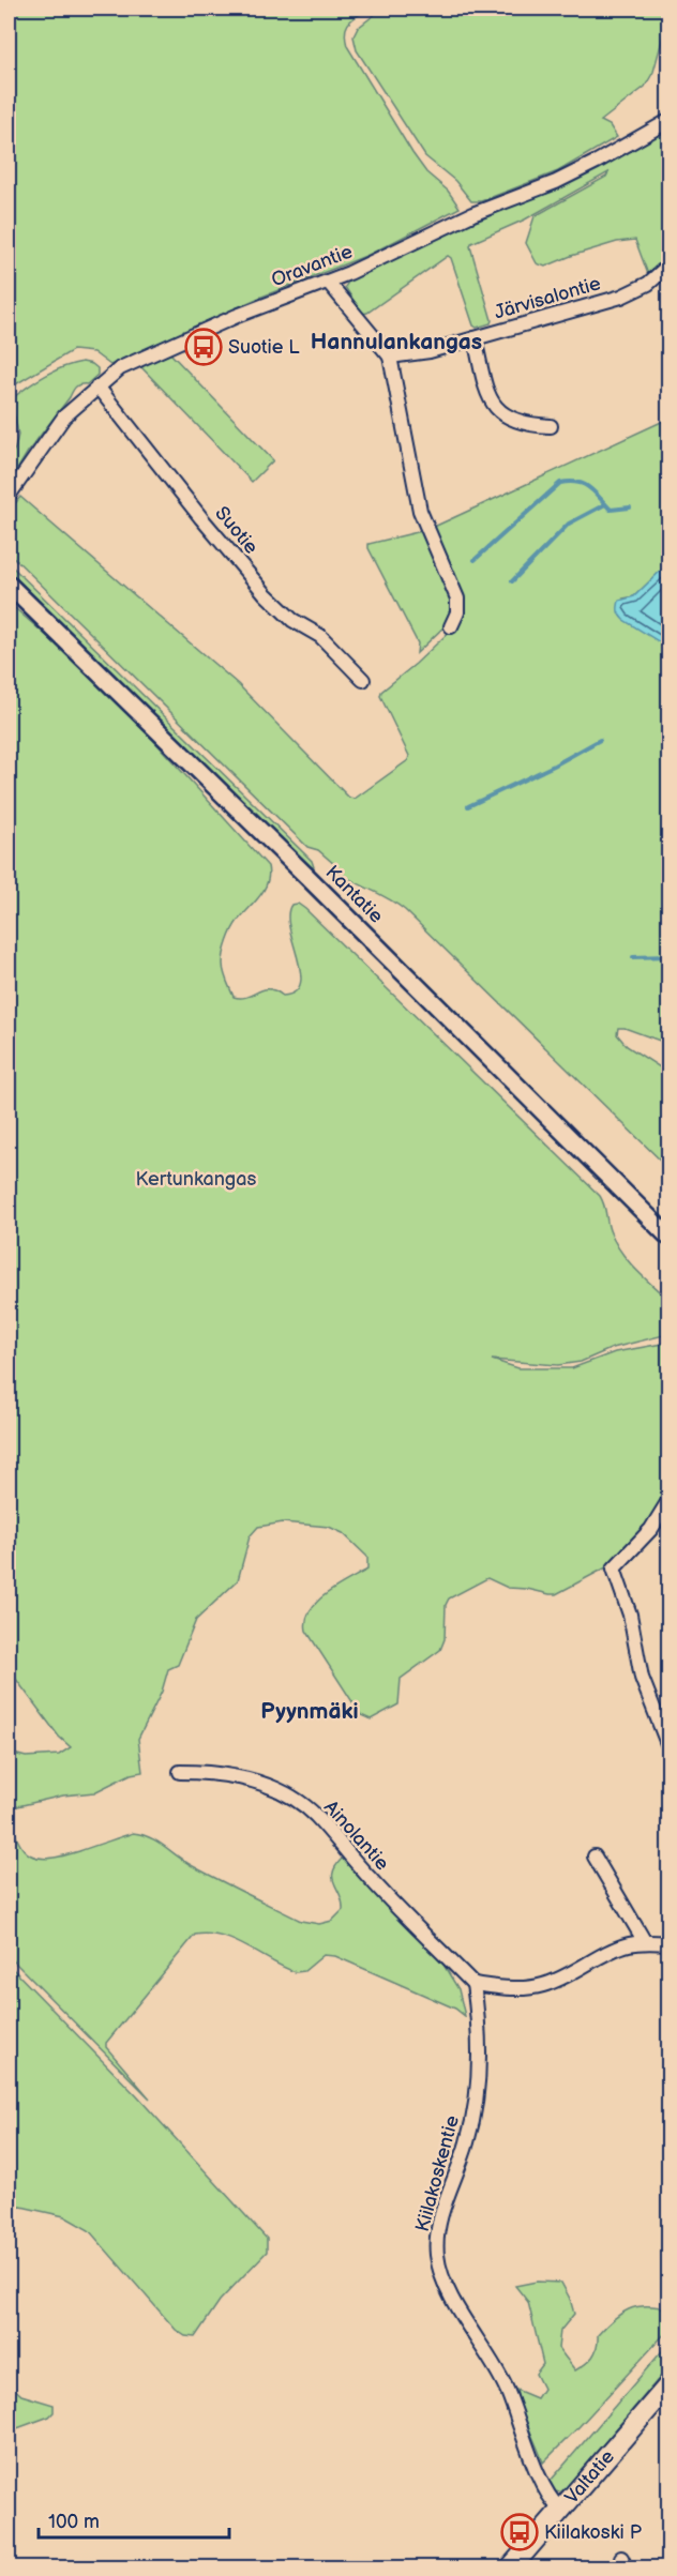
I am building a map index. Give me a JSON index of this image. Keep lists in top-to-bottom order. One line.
{"streets":{"highway":["Valtatie"],"main road":["Kantatie"],"street":["Oravantie","Järvisalontie","Suotie","Ainolantie","Kiilakoskentie"]},"crossings":[["Oravantie","Suotie"],["Ainolantie","Kiilakoskentie"],["Kiilakoskentie","Valtatie"]],"districts":["Hannulankangas","Pyynmäki"],"parks":["Kertunkangas"],"places":{"bus stop":["Suotie L","Kiilakoski P"]},"scale_bar":"100 m"}
